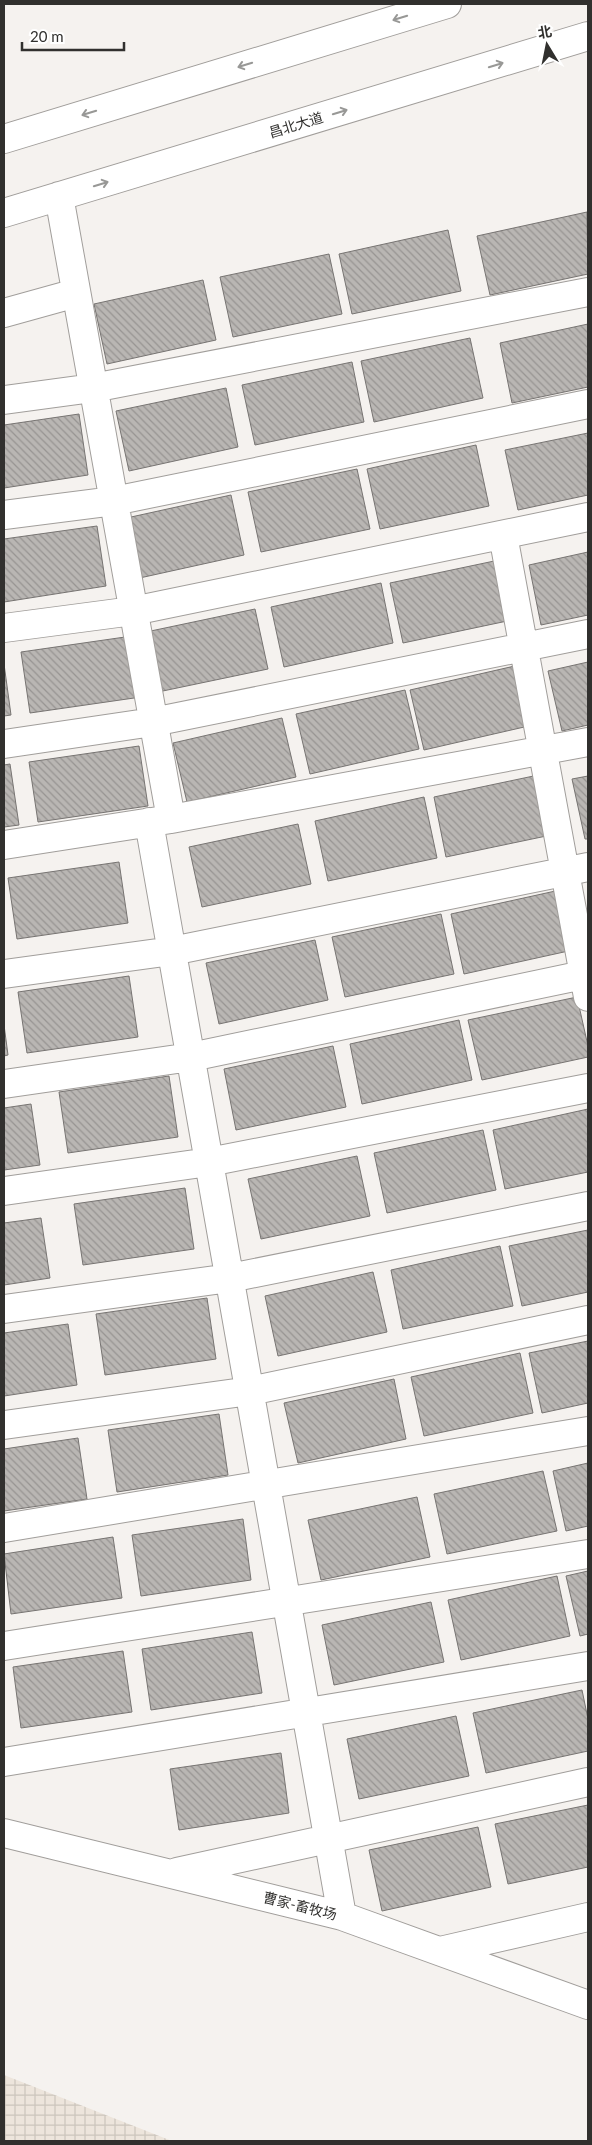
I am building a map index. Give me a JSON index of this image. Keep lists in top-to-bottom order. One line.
{"streets":{"street":["昌北大道","曹家-畜牧场"]},"scale_bar":"20 m","north":"top"}
